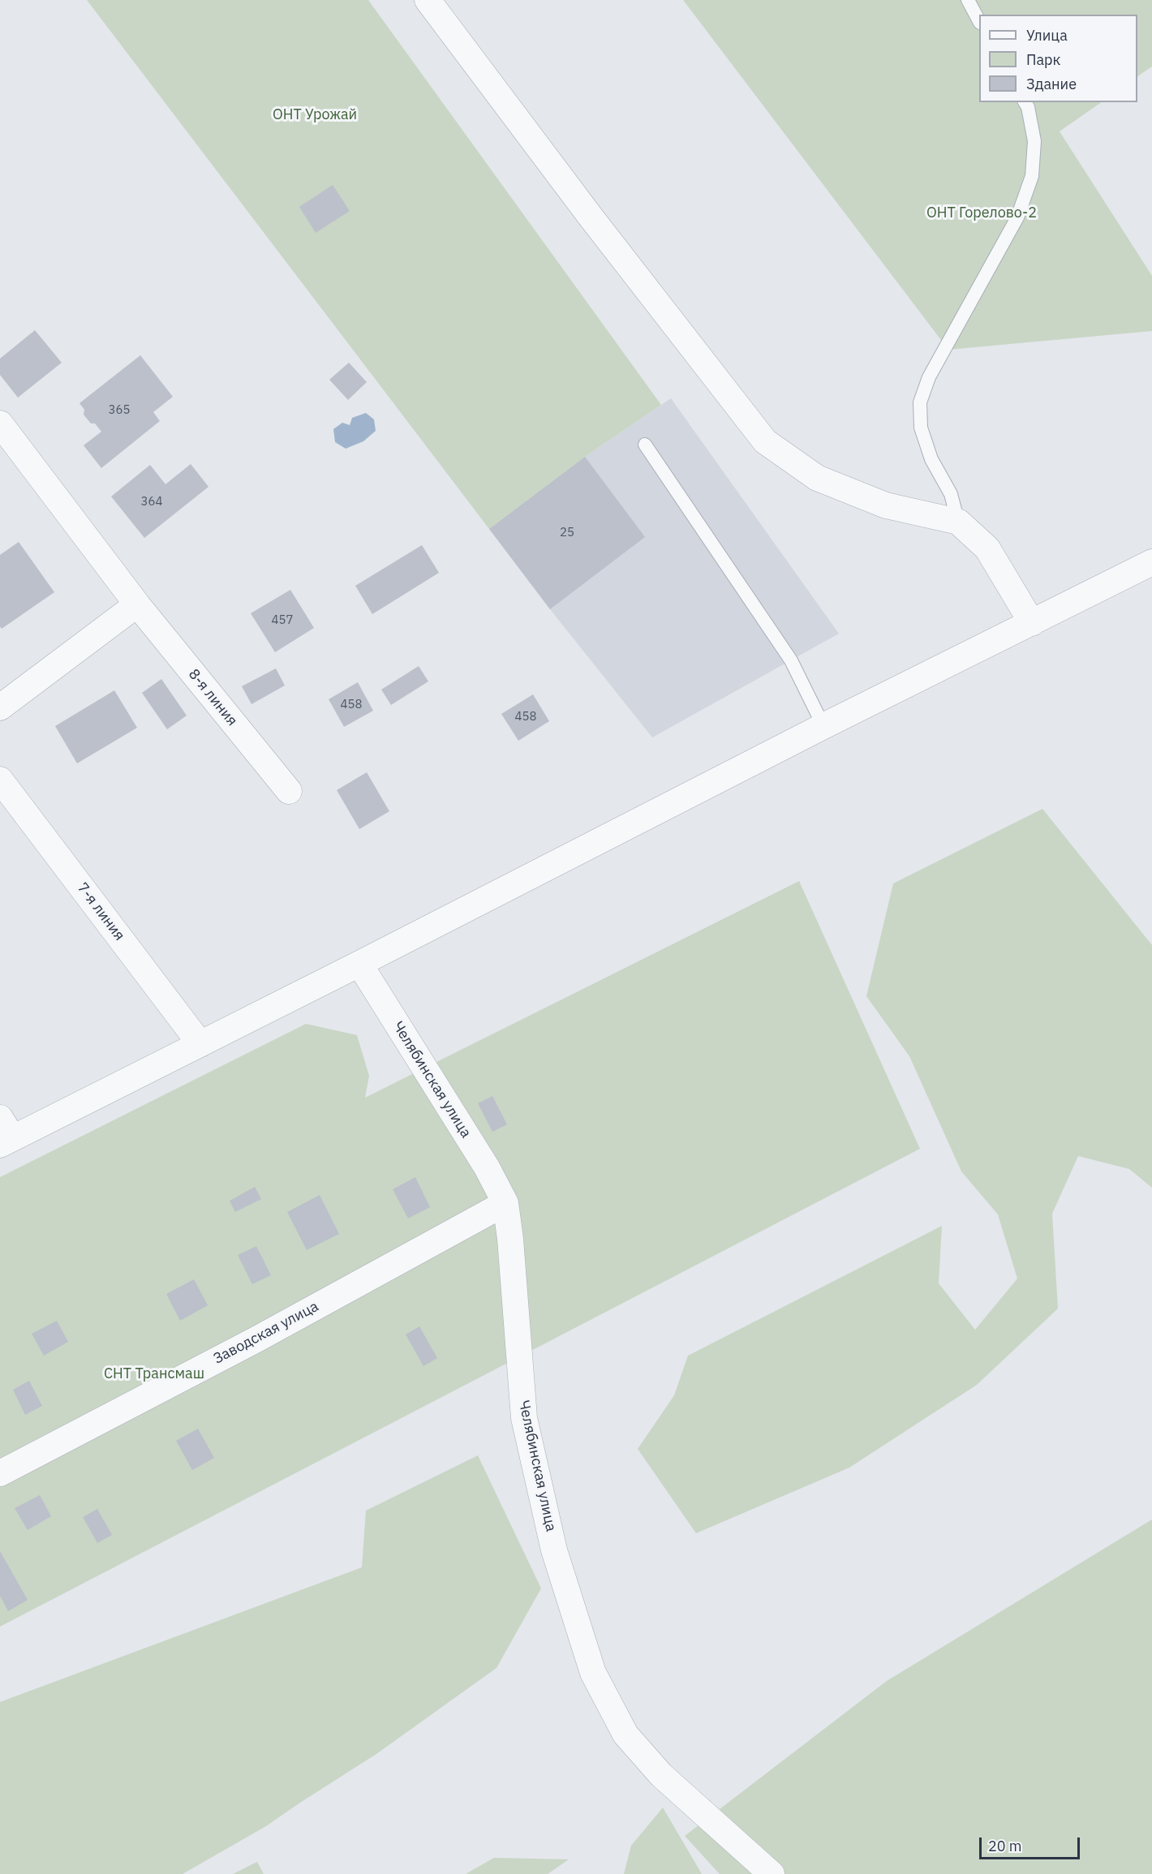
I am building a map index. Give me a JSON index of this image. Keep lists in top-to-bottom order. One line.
{"streets":{"street":["8-я линия","7-я линия","Челябинская улица","Заводская улица"]},"crossings":[["Челябинская улица","Заводская улица"]],"parks":["ОНТ Урожай","ОНТ Горелово-2","СНТ Трансмаш"],"house_numbers":["365","364","25","457","458","458"],"legend":["Улица","Парк","Здание"],"scale_bar":"20 m"}
